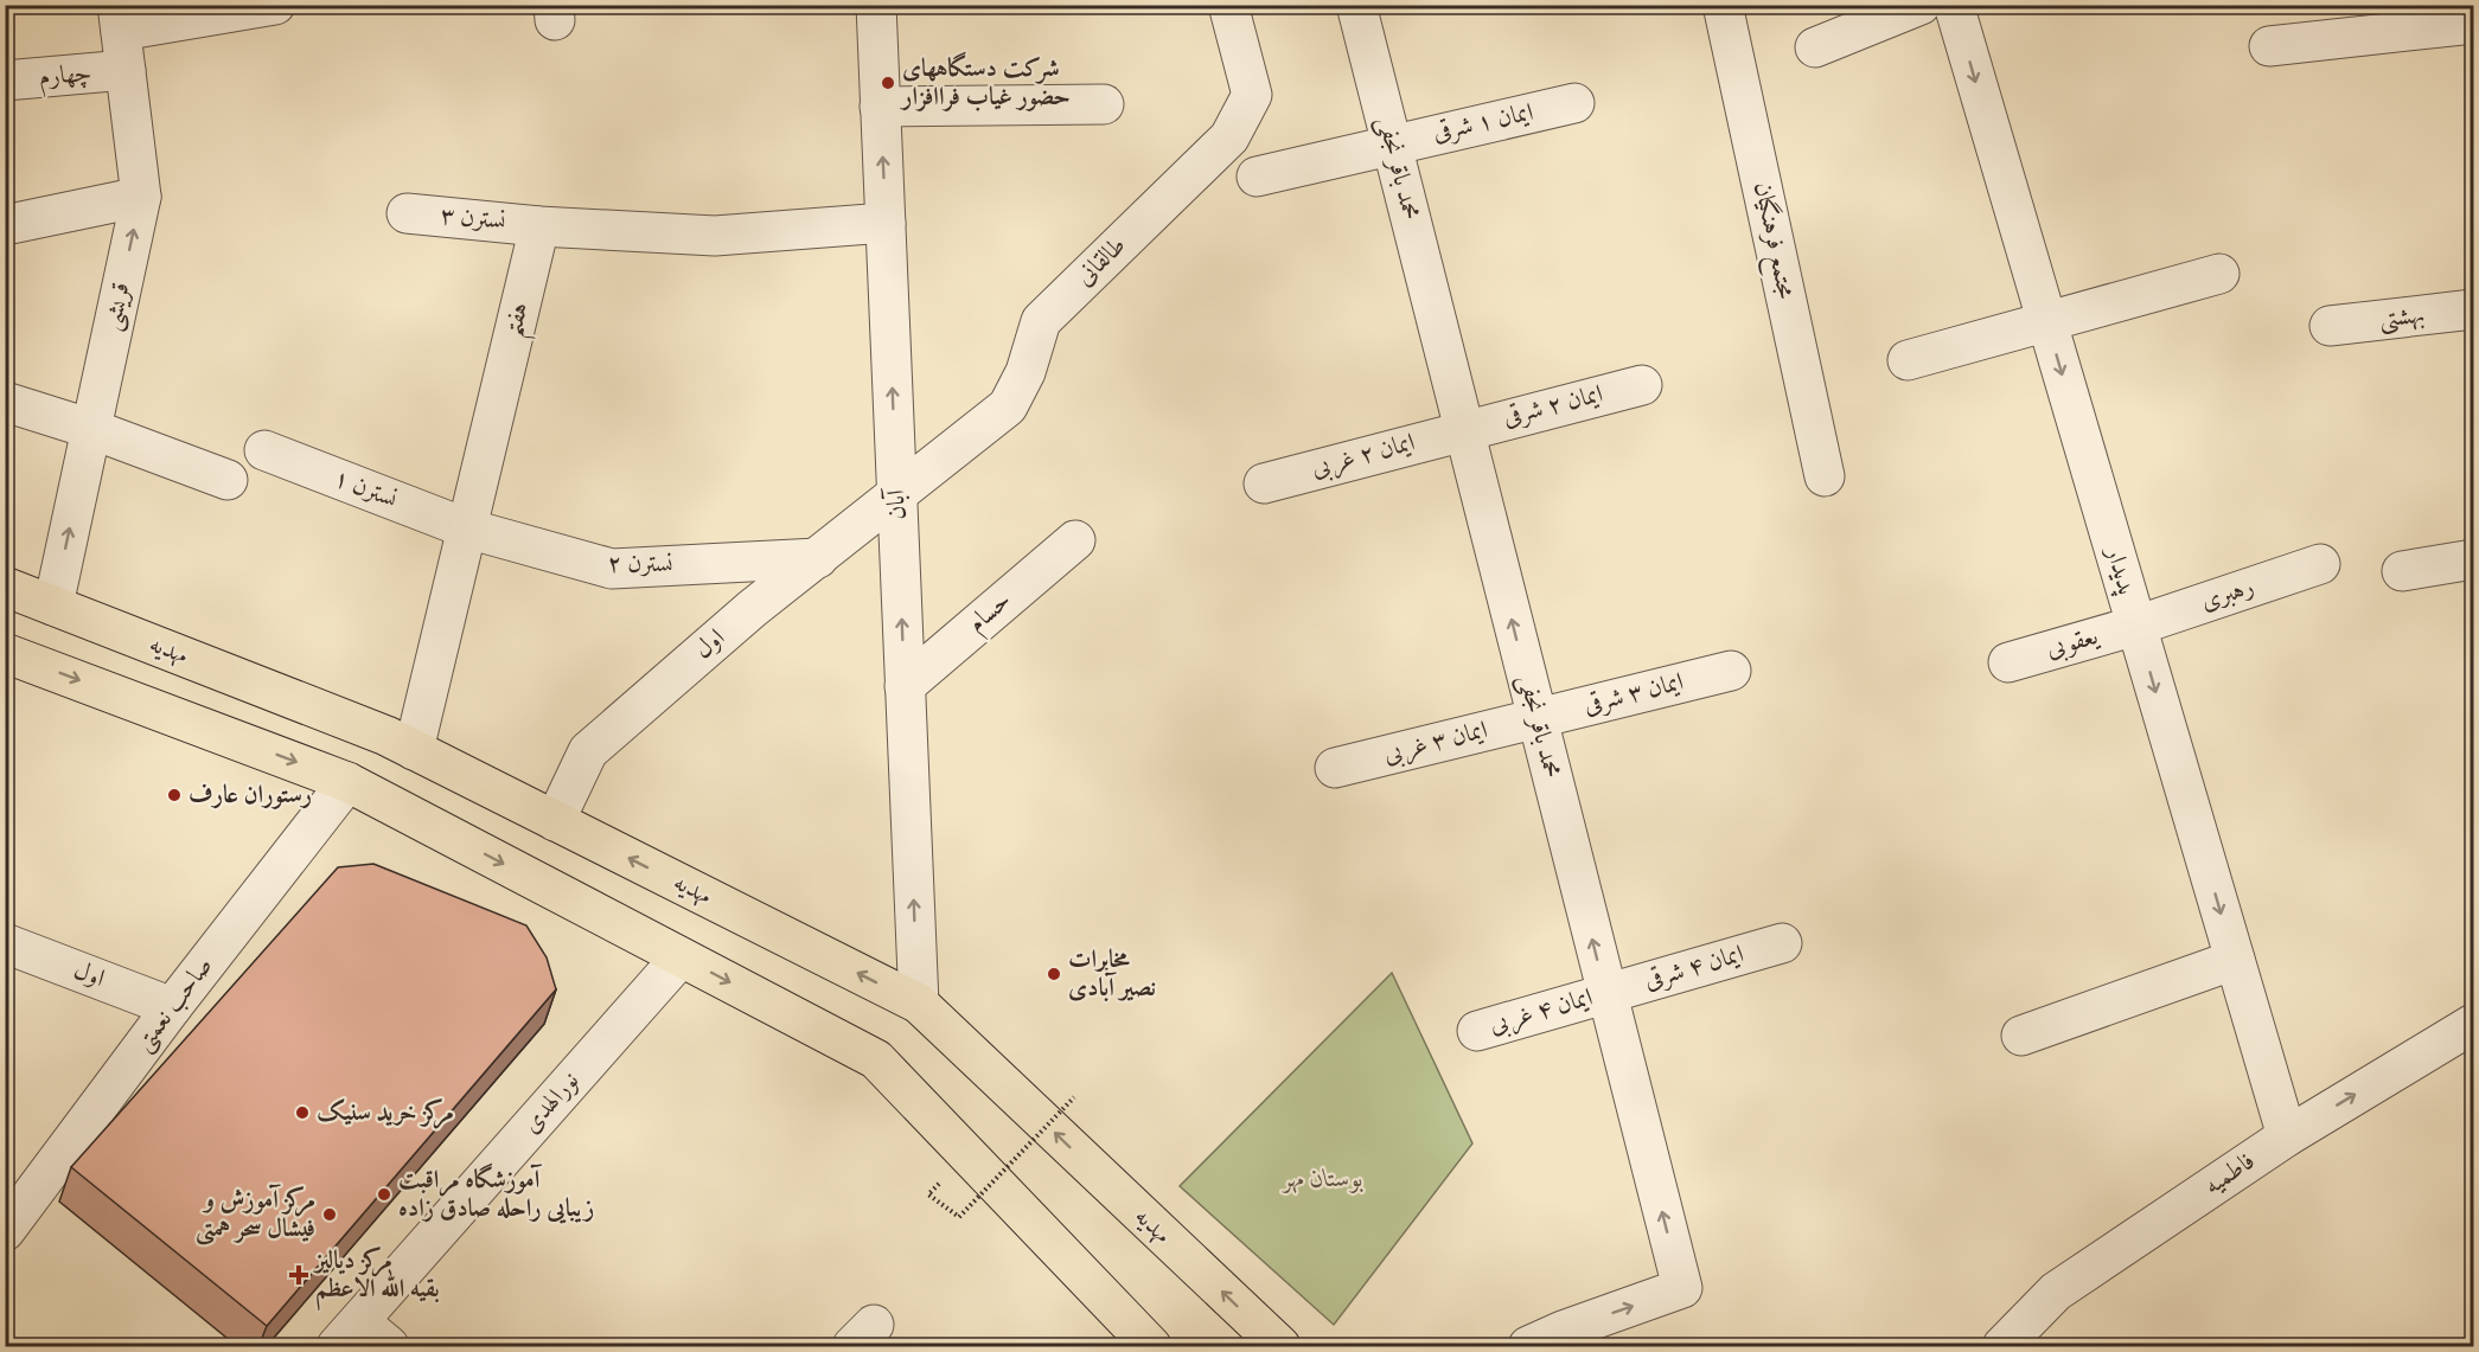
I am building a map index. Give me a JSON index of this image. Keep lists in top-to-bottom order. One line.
{"streets":{"main road":["مهدیه"],"street":["چهارم","ایمان ۱ شرقی","محمد باقر نجفی","نسترن ۳","مجتمع فرهنگیان","طالقانی","قریشی","بهشتی","هفتم","ایمان ۲ شرقی","ایمان ۲ غربی","نسترن ۱","آبان","نسترن ۲","پدیدار","رهبری","حسام","یعقوبی","اول","ایمان ۳ شرقی","ایمان ۳ غربی","ایمان ۴ شرقی","صاحب نعمتی","ایمان ۴ غربی","نورالهدی","فاطمیه"]},"crossings":[["چهارم","قریشی"],["ایمان ۱ شرقی","محمد باقر نجفی"],["محمد باقر نجفی","ایمان ۲ شرقی"],["محمد باقر نجفی","ایمان ۲ غربی"],["محمد باقر نجفی","ایمان ۳ شرقی"],["محمد باقر نجفی","ایمان ۳ غربی"],["محمد باقر نجفی","ایمان ۴ شرقی"],["محمد باقر نجفی","ایمان ۴ غربی"],["نسترن ۳","هفتم"],["طالقانی","آبان"],["طالقانی","اول"],["قریشی","مهدیه"],["هفتم","نسترن ۱"],["هفتم","نسترن ۲"],["هفتم","مهدیه"],["ایمان ۲ شرقی","ایمان ۲ غربی"],["نسترن ۱","نسترن ۲"],["آبان","حسام"],["آبان","اول"],["آبان","مهدیه"],["نسترن ۲","اول"],["پدیدار","رهبری"],["پدیدار","یعقوبی"],["پدیدار","فاطمیه"],["رهبری","یعقوبی"],["اول","مهدیه"],["اول","صاحب نعمتی"],["ایمان ۳ شرقی","ایمان ۳ غربی"],["ایمان ۴ شرقی","ایمان ۴ غربی"]],"one_way":["محمد باقر نجفی","قریشی","آبان","پدیدار","فاطمیه"],"parks":["بوستان مهر"],"places":{"other":["شرکت دستگاههای حضور غیاب فراافزار","رستوران عارف","مخابرات نصیر آبادی","مرکز خرید سنیک","آموزشگاه مراقبت زیبایی راحله صادق زاده","مرکز آموزش و فیشال سحر همتی"],"health":["مرکز دیالیز بقیه الله الاعظم"]}}
